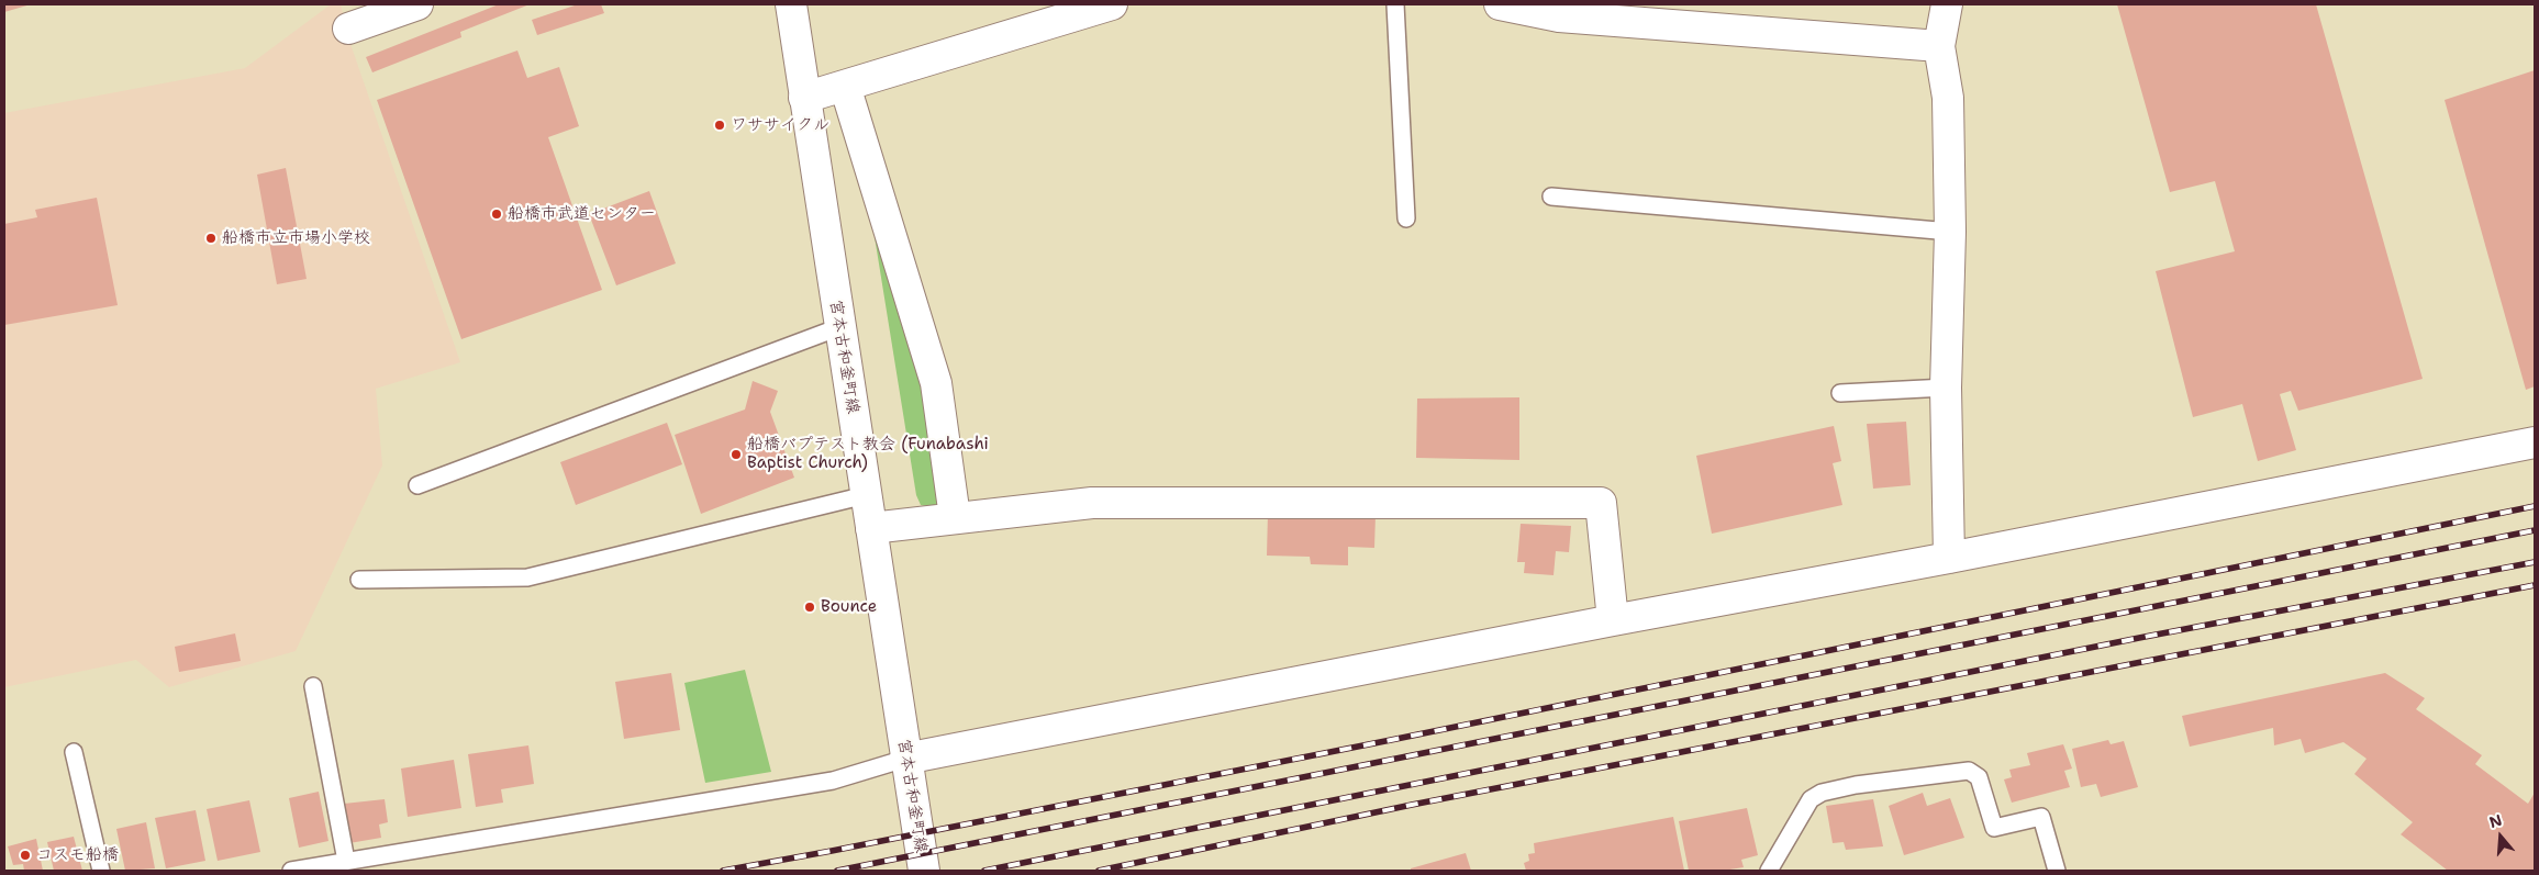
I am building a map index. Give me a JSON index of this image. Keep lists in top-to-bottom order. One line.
{"streets":{"street":["宮本古和釜町線"]},"places":["ワササイクル","船橋市武道センター","船橋市立市場小学校","船橋バプテスト教会 (Funabashi Baptist Church)","Bounce","コスモ船橋"],"north":"top"}
